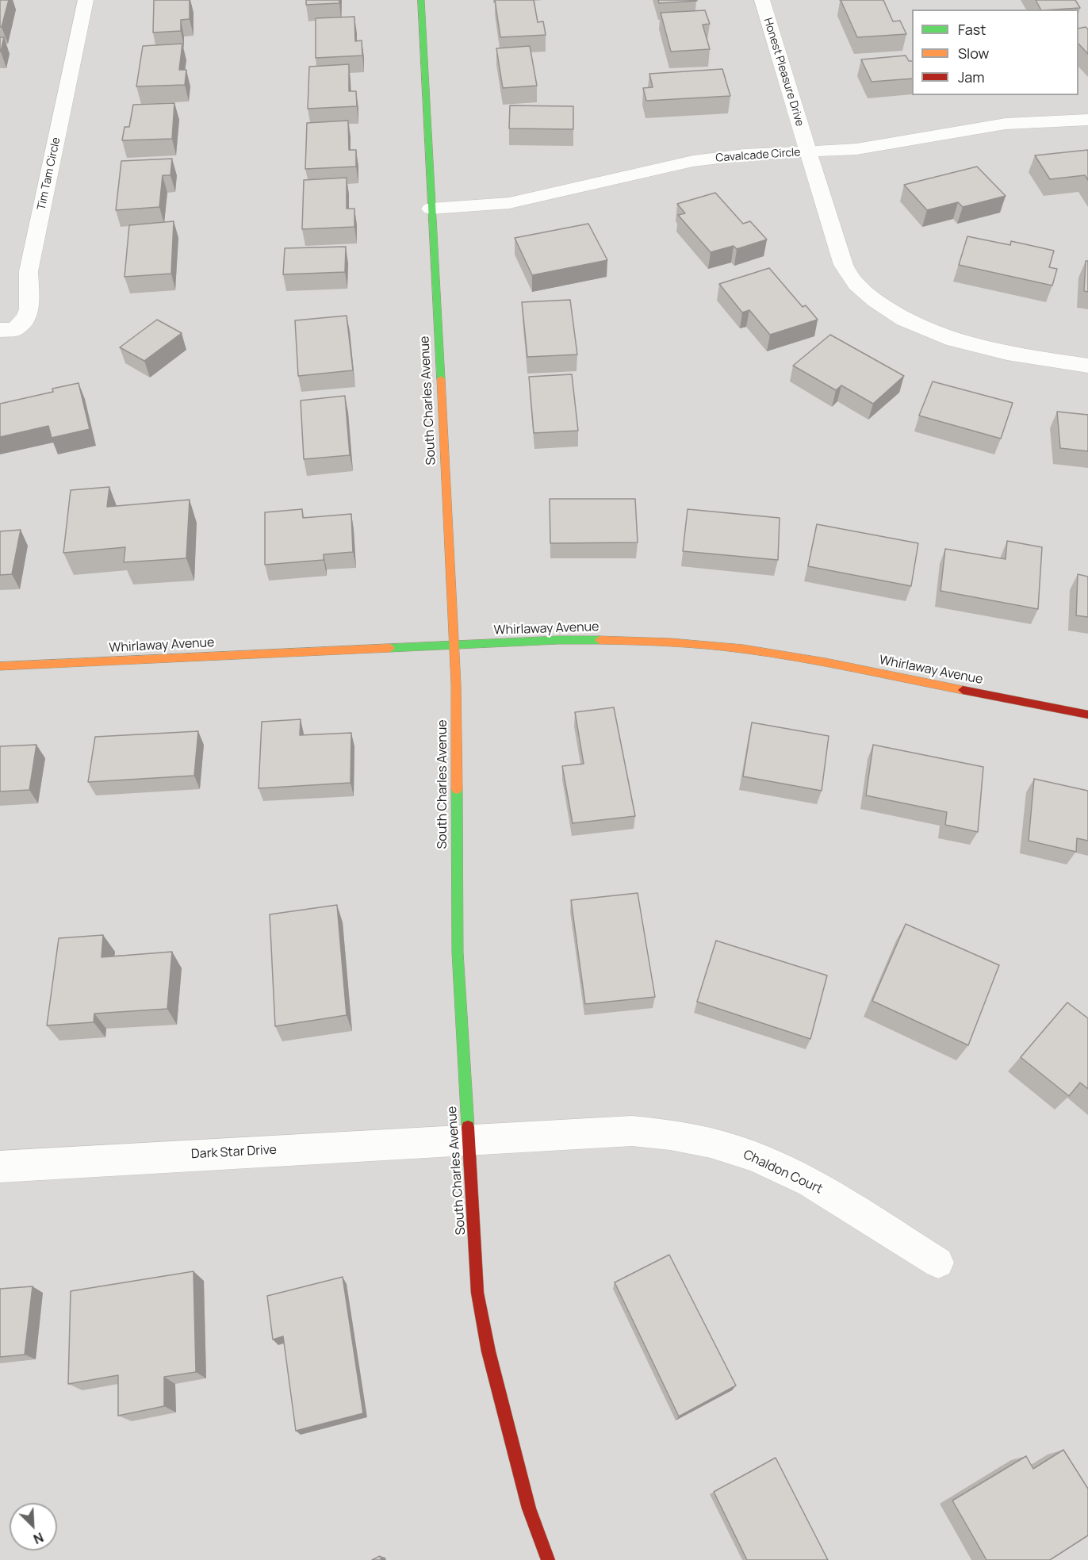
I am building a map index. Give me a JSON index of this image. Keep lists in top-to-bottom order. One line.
{"streets":{"street":["Honest Pleasure Drive","Cavalcade Circle","Tim Tam Circle","South Charles Avenue","Whirlaway Avenue","Dark Star Drive","Chaldon Court"]},"crossings":[["Honest Pleasure Drive","Cavalcade Circle"],["Cavalcade Circle","South Charles Avenue"],["South Charles Avenue","Whirlaway Avenue"],["South Charles Avenue","Dark Star Drive"],["South Charles Avenue","Chaldon Court"],["Dark Star Drive","Chaldon Court"]],"legend":["Fast","Slow","Jam"],"north":"bottom right"}
